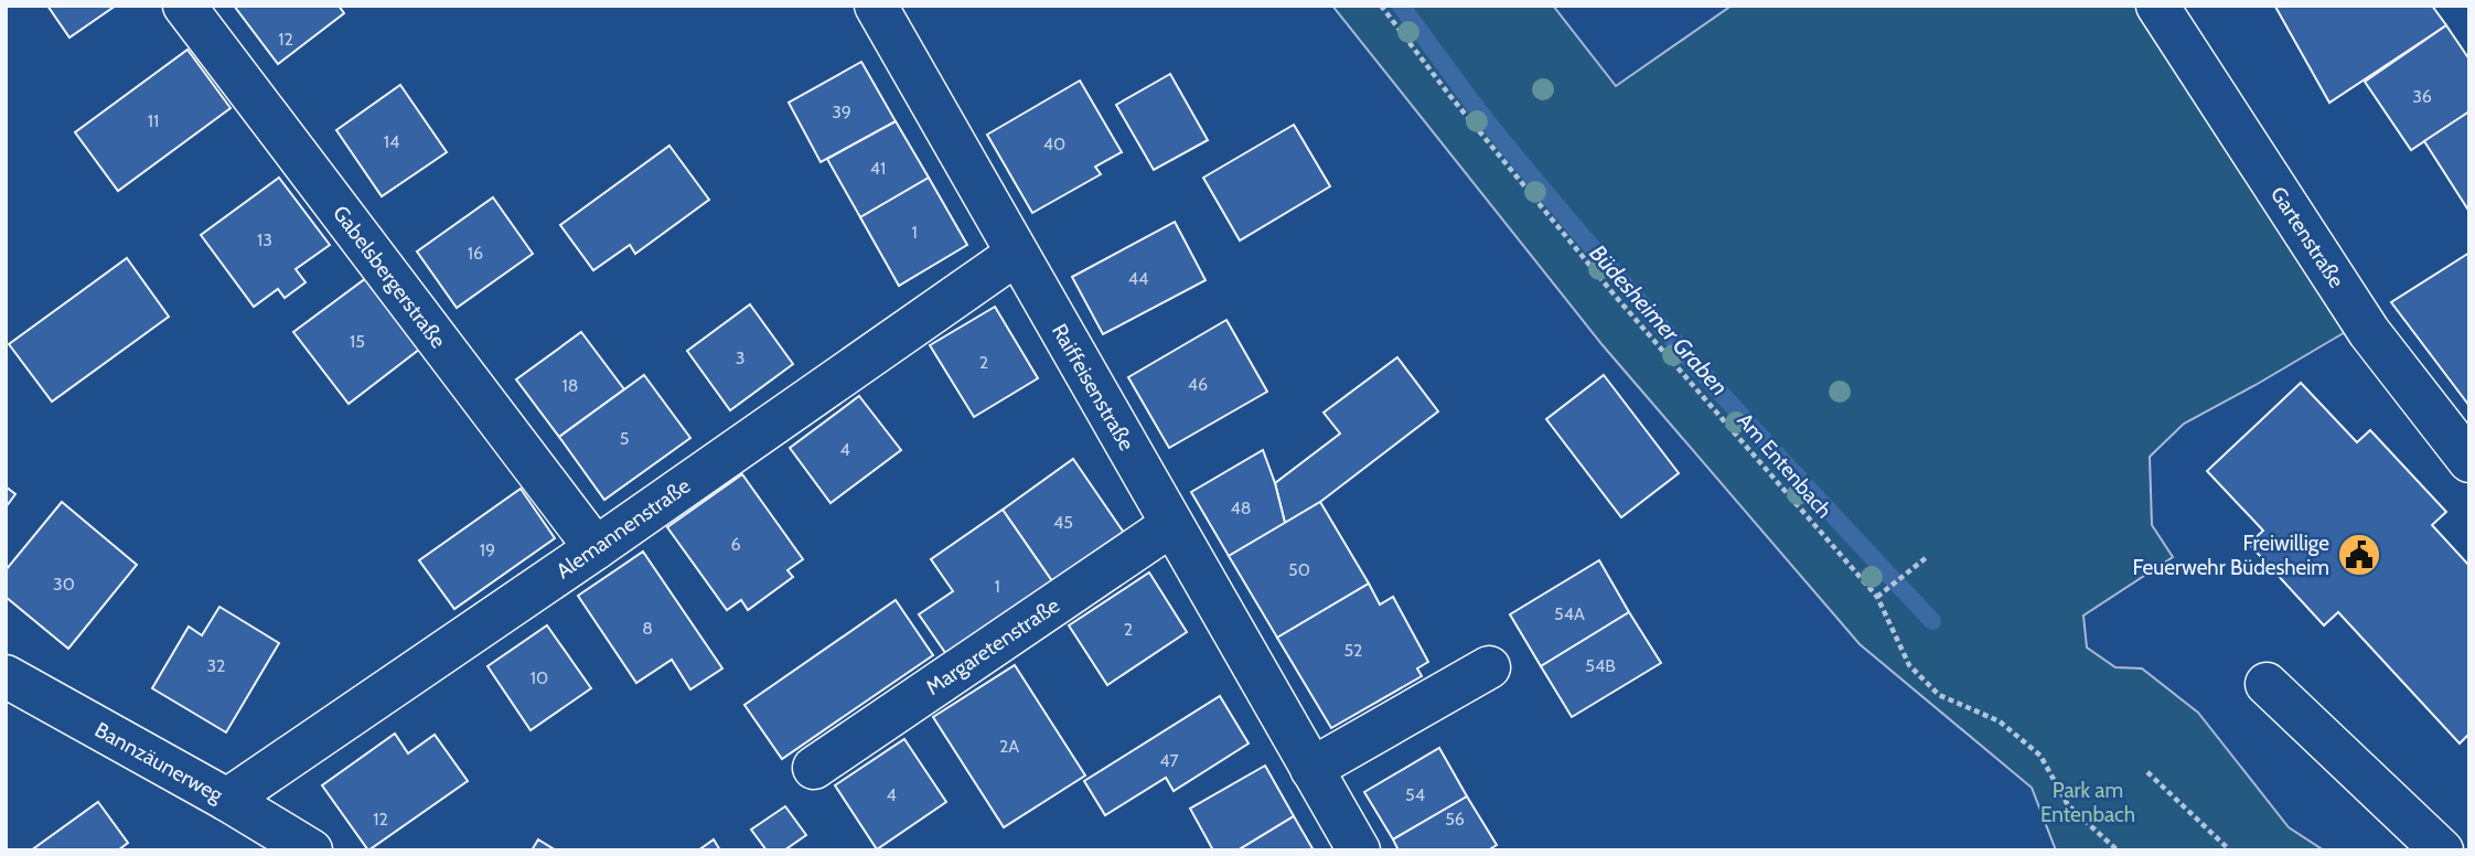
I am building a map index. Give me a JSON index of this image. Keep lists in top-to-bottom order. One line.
{"streets":{"street":["Gartenstraße","Gabelsbergerstraße","Raiffeisenstraße","Alemannenstraße","Margaretenstraße","Bannzäunerweg"],"path":["Am Entenbach"]},"crossings":[["Gabelsbergerstraße","Alemannenstraße"],["Raiffeisenstraße","Alemannenstraße"],["Raiffeisenstraße","Margaretenstraße"],["Alemannenstraße","Bannzäunerweg"]],"water":["Büdesheimer Graben"],"parks":["Park am Entenbach"],"places":{"public building":["Freiwillige Feuerwehr Büdesheim"]},"house_numbers":["12","36","39","11","14","40","41","1","13","16","44","15","3","2","46","18","5","4","48","45","6","19","50","30","1","54A","8","2","52","32","54B","10","2A","47","4","54","12","56"]}
